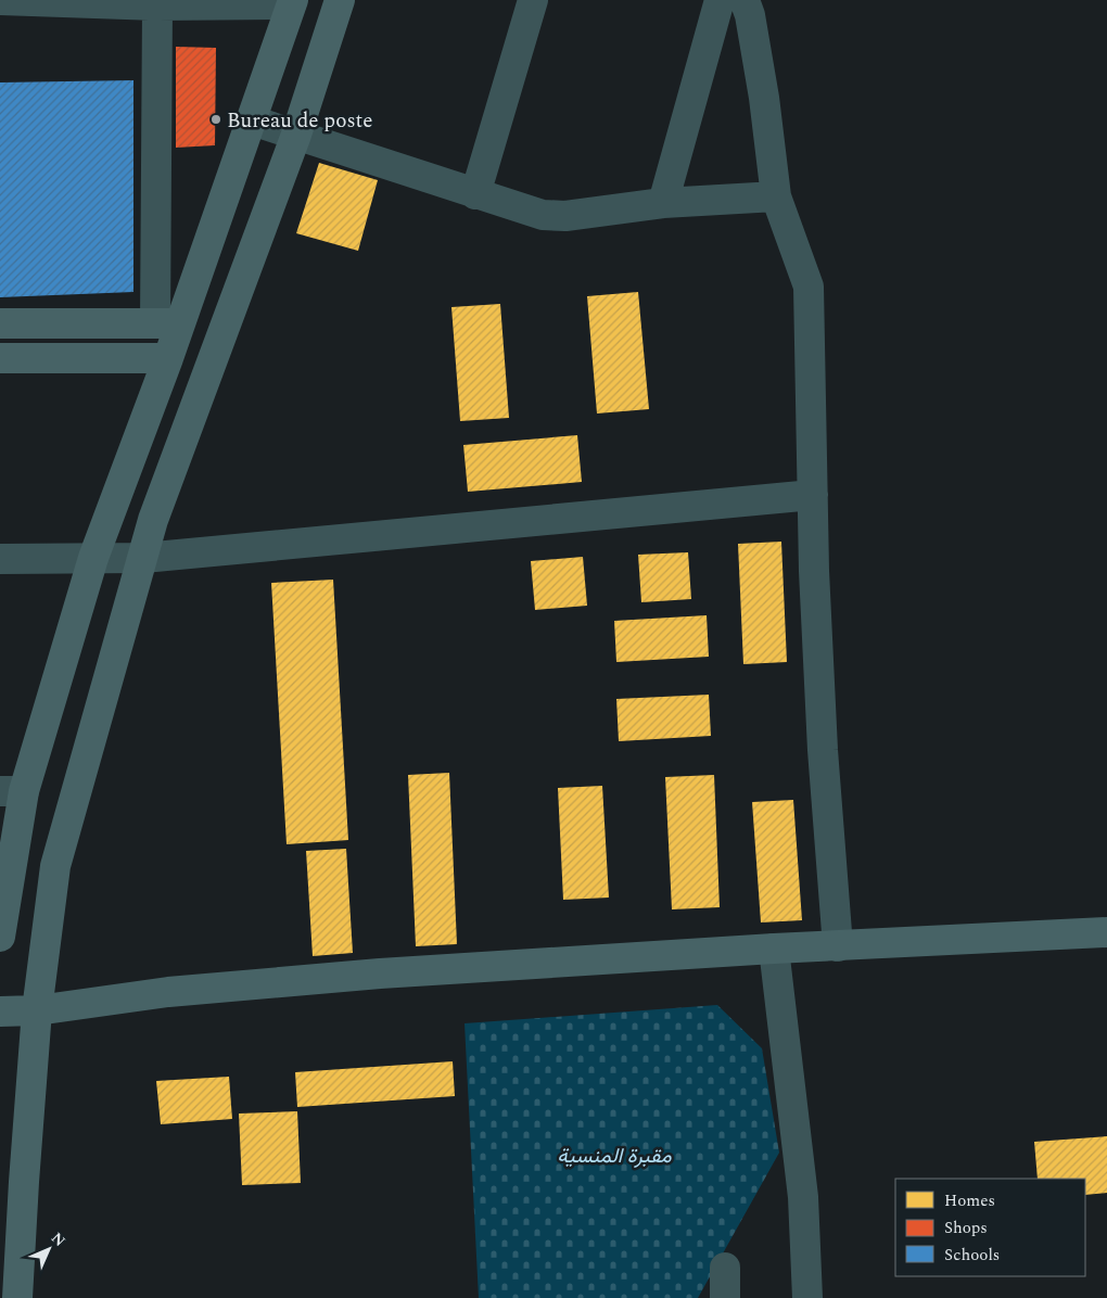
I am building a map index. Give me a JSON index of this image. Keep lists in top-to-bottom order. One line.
{"parks":["مقبرة المنسية"],"places":["Bureau de poste"],"legend":["Homes","Shops","Schools"],"north":"top right"}
